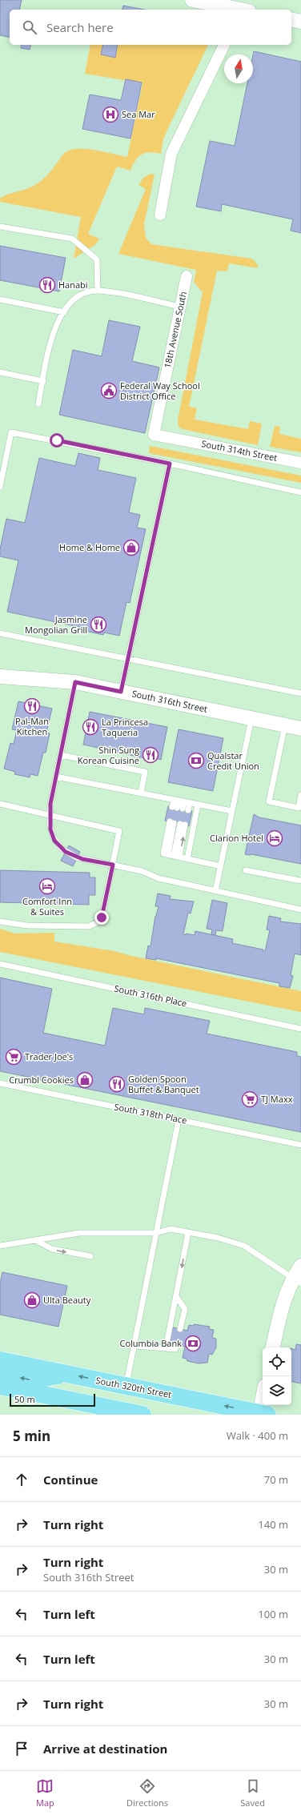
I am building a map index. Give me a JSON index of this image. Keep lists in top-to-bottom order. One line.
{"streets":{"main road":["South 320th Street"],"street":["18th Avenue South","South 314th Street","South 316th Street"],"lane":["South 316th Place","South 318th Place"]},"crossings":[["18th Avenue South","South 314th Street"]],"places":{"hospital":["Sea Mar"],"restaurant":["Hanabi","Jasmine Mongolian Grill","Pal-Man Kitchen","La Princesa Taqueria","Shin Sung Korean Cuisine","Golden Spoon Buffet & Banquet"],"public building":["Federal Way School District Office"],"shop":["Home & Home","Crumbl Cookies","Ulta Beauty"],"bank":["Qualstar Credit Union","Columbia Bank"],"hotel":["Clarion Hotel","Comfort Inn & Suites"],"supermarket":["Trader Joe's","TJ Maxx"]},"scale_bar":"50 m","north":"top","page":{"search":"Search here","scale":"50 m","heading":["5 min","Walk · 400 m"],"list":[["Continue","70 m"],["Turn right","140 m"],["Turn right","South 316th Street","30 m"],["Turn left","100 m"],["Turn left","30 m"],["Turn right","30 m"],"Arrive at destination"],"nav":["Map","Directions","Saved"]}}
